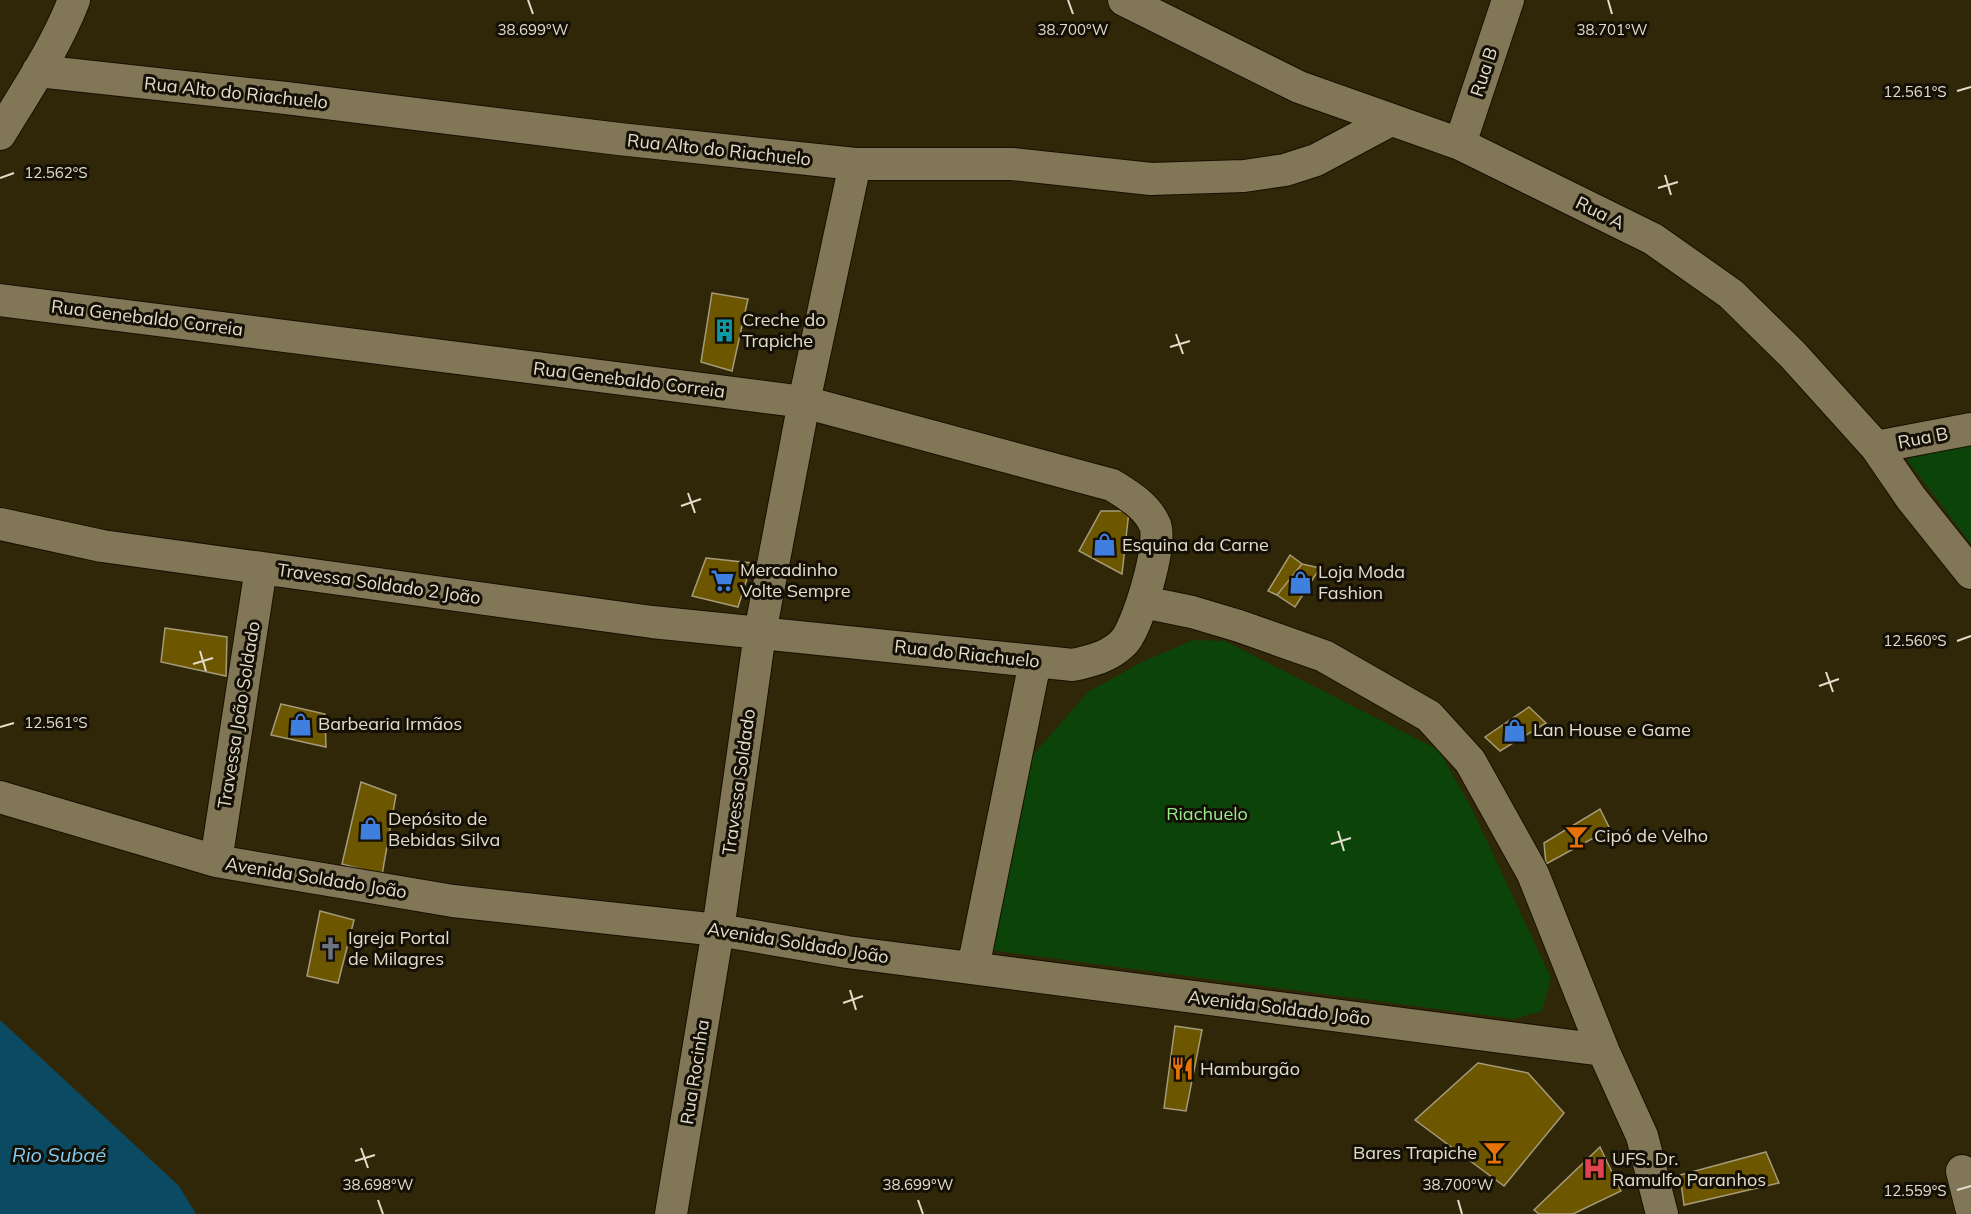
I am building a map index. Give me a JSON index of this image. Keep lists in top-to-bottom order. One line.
{"streets":{"street":["Rua B","Rua Alto do Riachuelo","Rua A","Rua Genebaldo Correia","Travessa Soldado 2 João","Rua do Riachuelo","Travessa João Soldado","Travessa Soldado","Avenida Soldado João","Rua Rocinha"]},"crossings":[["Rua B","Rua A"],["Rua Alto do Riachuelo","Rua A"],["Rua Alto do Riachuelo","Travessa Soldado"],["Rua Genebaldo Correia","Rua do Riachuelo"],["Rua Genebaldo Correia","Travessa Soldado"],["Travessa Soldado 2 João","Rua do Riachuelo"],["Travessa Soldado 2 João","Travessa João Soldado"],["Travessa Soldado 2 João","Travessa Soldado"],["Rua do Riachuelo","Travessa Soldado"],["Travessa João Soldado","Avenida Soldado João"],["Travessa Soldado","Avenida Soldado João"],["Travessa Soldado","Rua Rocinha"],["Avenida Soldado João","Rua Rocinha"]],"water":["Rio Subaé"],"parks":["Riachuelo"],"places":{"building":["Creche do Trapiche"],"shop":["Esquina da Carne","Loja Moda Fashion","Barbearia Irmãos","Lan House e Game","Depósito de Bebidas Silva"],"supermarket":["Mercadinho Volte Sempre"],"bar":["Cipó de Velho","Bares Trapiche"],"church":["Igreja Portal de Milagres"],"restaurant":["Hamburgão"],"hospital":["UFS. Dr. Ramulfo Paranhos"]},"coordinates":["38.699°W","38.700°W","38.701°W","12.561°S","12.562°S","12.560°S","38.698°W","12.559°S"]}
